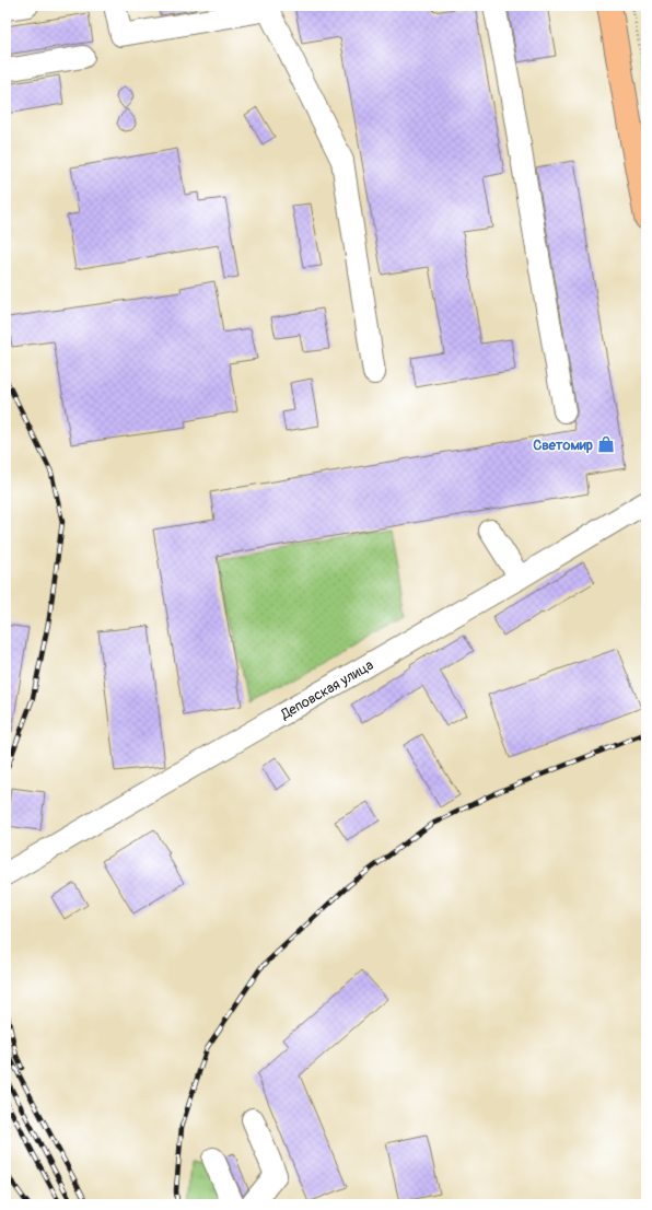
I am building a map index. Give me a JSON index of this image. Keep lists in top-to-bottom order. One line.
{"streets":{"street":["Деповская улица"]},"places":{"shop":["Светомир"]}}
